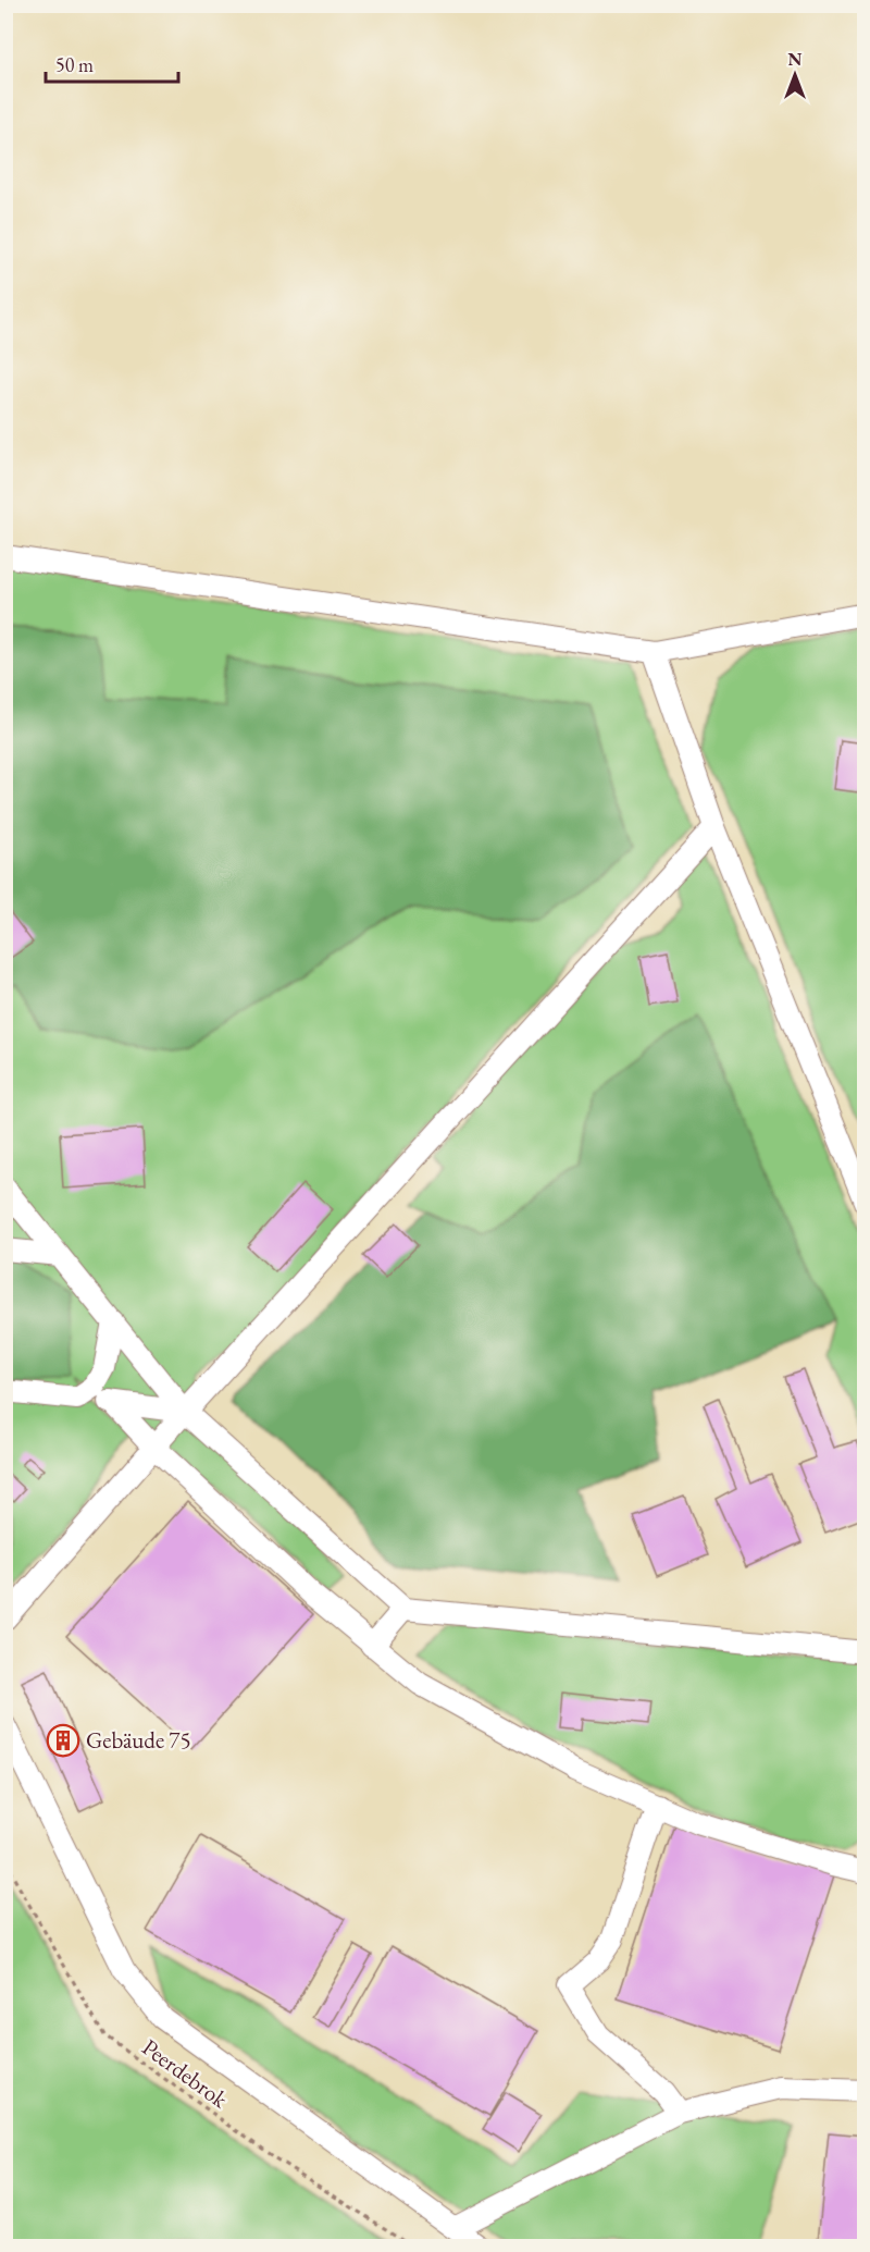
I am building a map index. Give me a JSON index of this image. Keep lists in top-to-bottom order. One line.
{"streets":{"path":["Peerdebrok"]},"places":{"building":["Gebäude 75"]},"scale_bar":"50 m","north":"top"}
